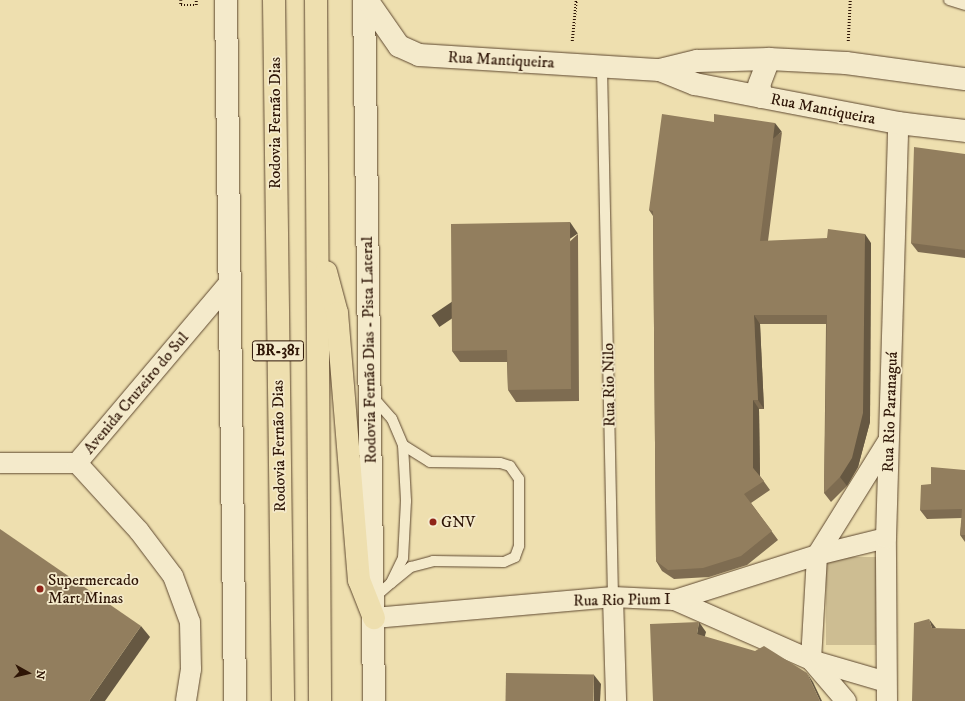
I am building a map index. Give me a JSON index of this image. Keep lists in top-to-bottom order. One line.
{"streets":{"highway":["Rodovia Fernão Dias","BR-381"],"street":["Rua Mantiqueira","Rodovia Fernão Dias - Pista Lateral","Rua Rio Nilo","Avenida Cruzeiro do Sul","Rua Rio Paranaguá","Rua Rio Pium I"]},"crossings":[["Rua Mantiqueira","Rua Rio Nilo"],["Rua Mantiqueira","Rua Rio Paranaguá"],["Rodovia Fernão Dias - Pista Lateral","Rua Rio Pium I"],["BR-381","Avenida Cruzeiro do Sul"],["Rua Rio Nilo","Rua Rio Pium I"],["Rua Rio Paranaguá","Rua Rio Pium I"]],"places":["GNV","Supermercado Mart Minas"],"north":"right"}
